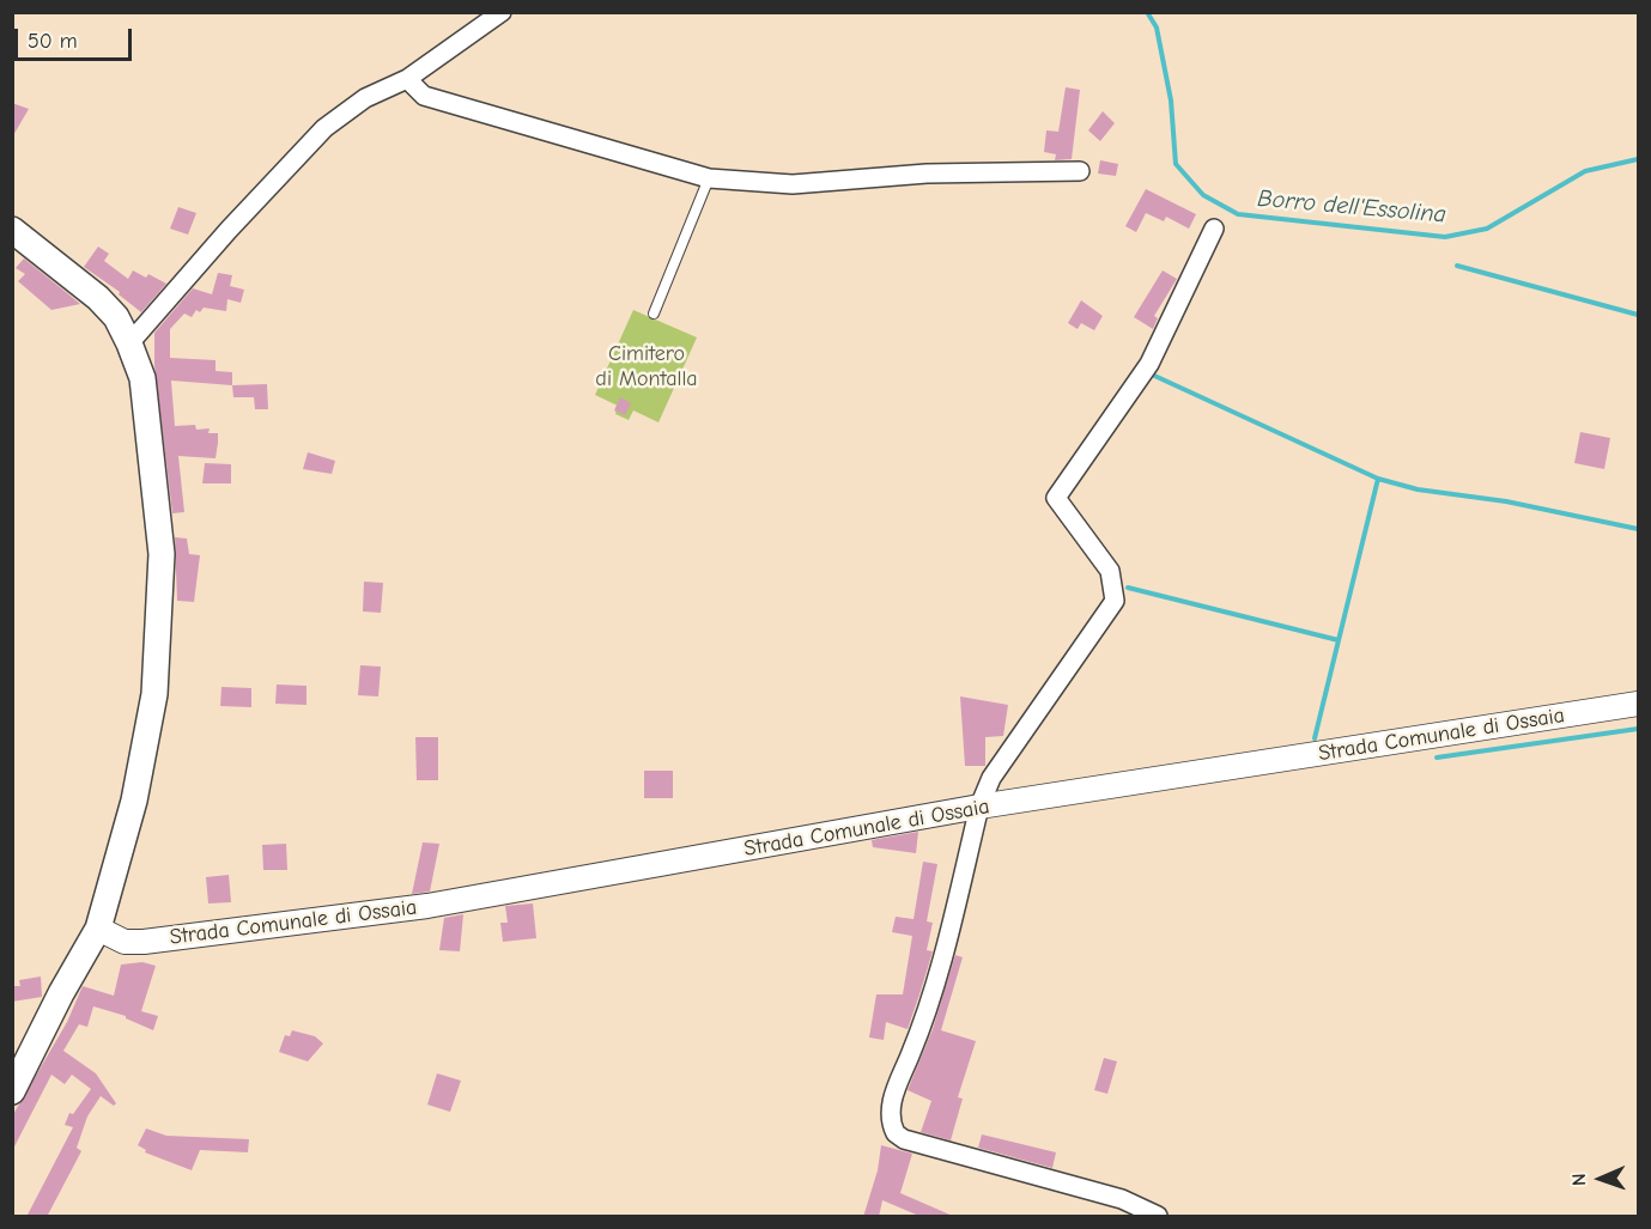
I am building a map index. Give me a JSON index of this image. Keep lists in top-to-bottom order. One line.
{"streets":{"street":["Strada Comunale di Ossaia"]},"water":["Borro dell'Essolina"],"parks":["Cimitero di Montalla"],"scale_bar":"50 m","north":"left"}
